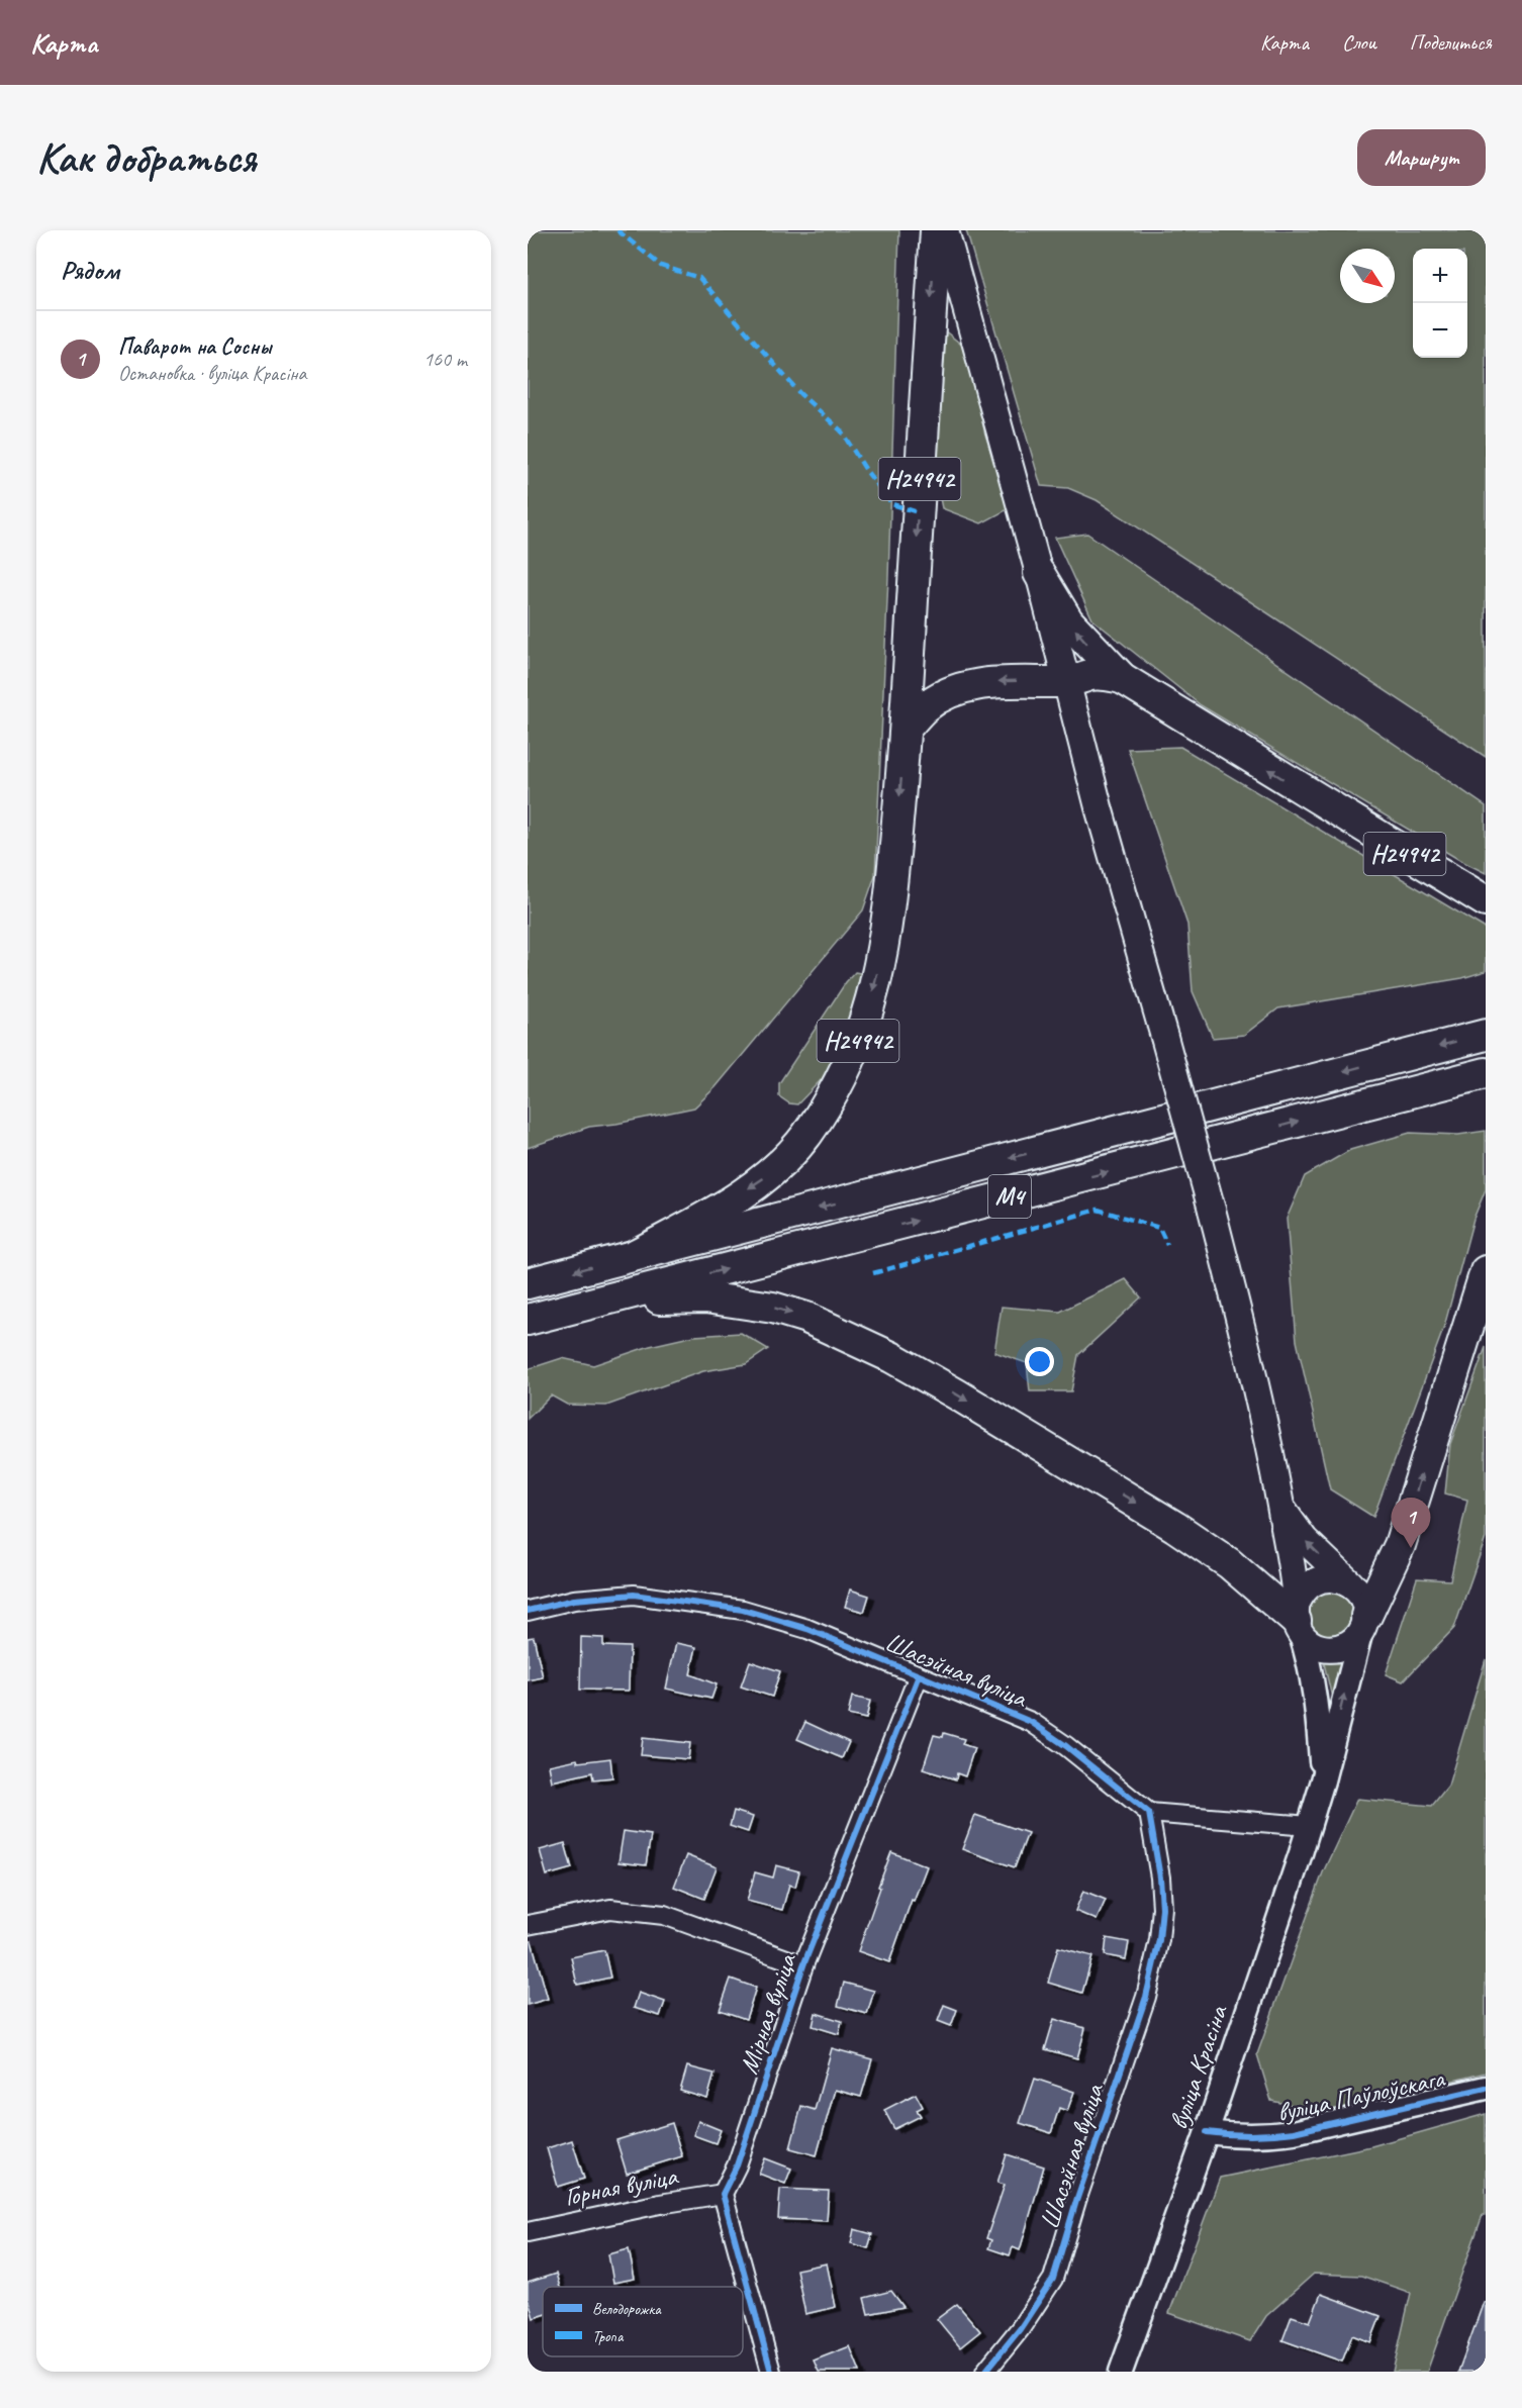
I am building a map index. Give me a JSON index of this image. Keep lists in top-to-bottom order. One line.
{"streets":{"highway":["Н24942","М4"],"street":["Шасэйная вуліца","Мірная вуліца","вуліца Красіна","вуліца Паўлоўскага","Горная вуліца"]},"crossings":[["Н24942","М4"],["Шасэйная вуліца","Мірная вуліца"],["Мірная вуліца","Горная вуліца"],["вуліца Красіна","вуліца Паўлоўскага"]],"legend":["Велодорожка","Тропа"],"north":"bottom right","page":{"header":"Карта","nav":["Карта","Слои","Поделиться"],"buttons":"Маршрут","title":"Как добраться","heading":"Рядом","map_buttons":["+","−"],"list":[{"mark":"1","name":"Паварот на Сосны","note":"Остановка · вуліца Красіна","value":"160 m"}],"pins":"1"}}
